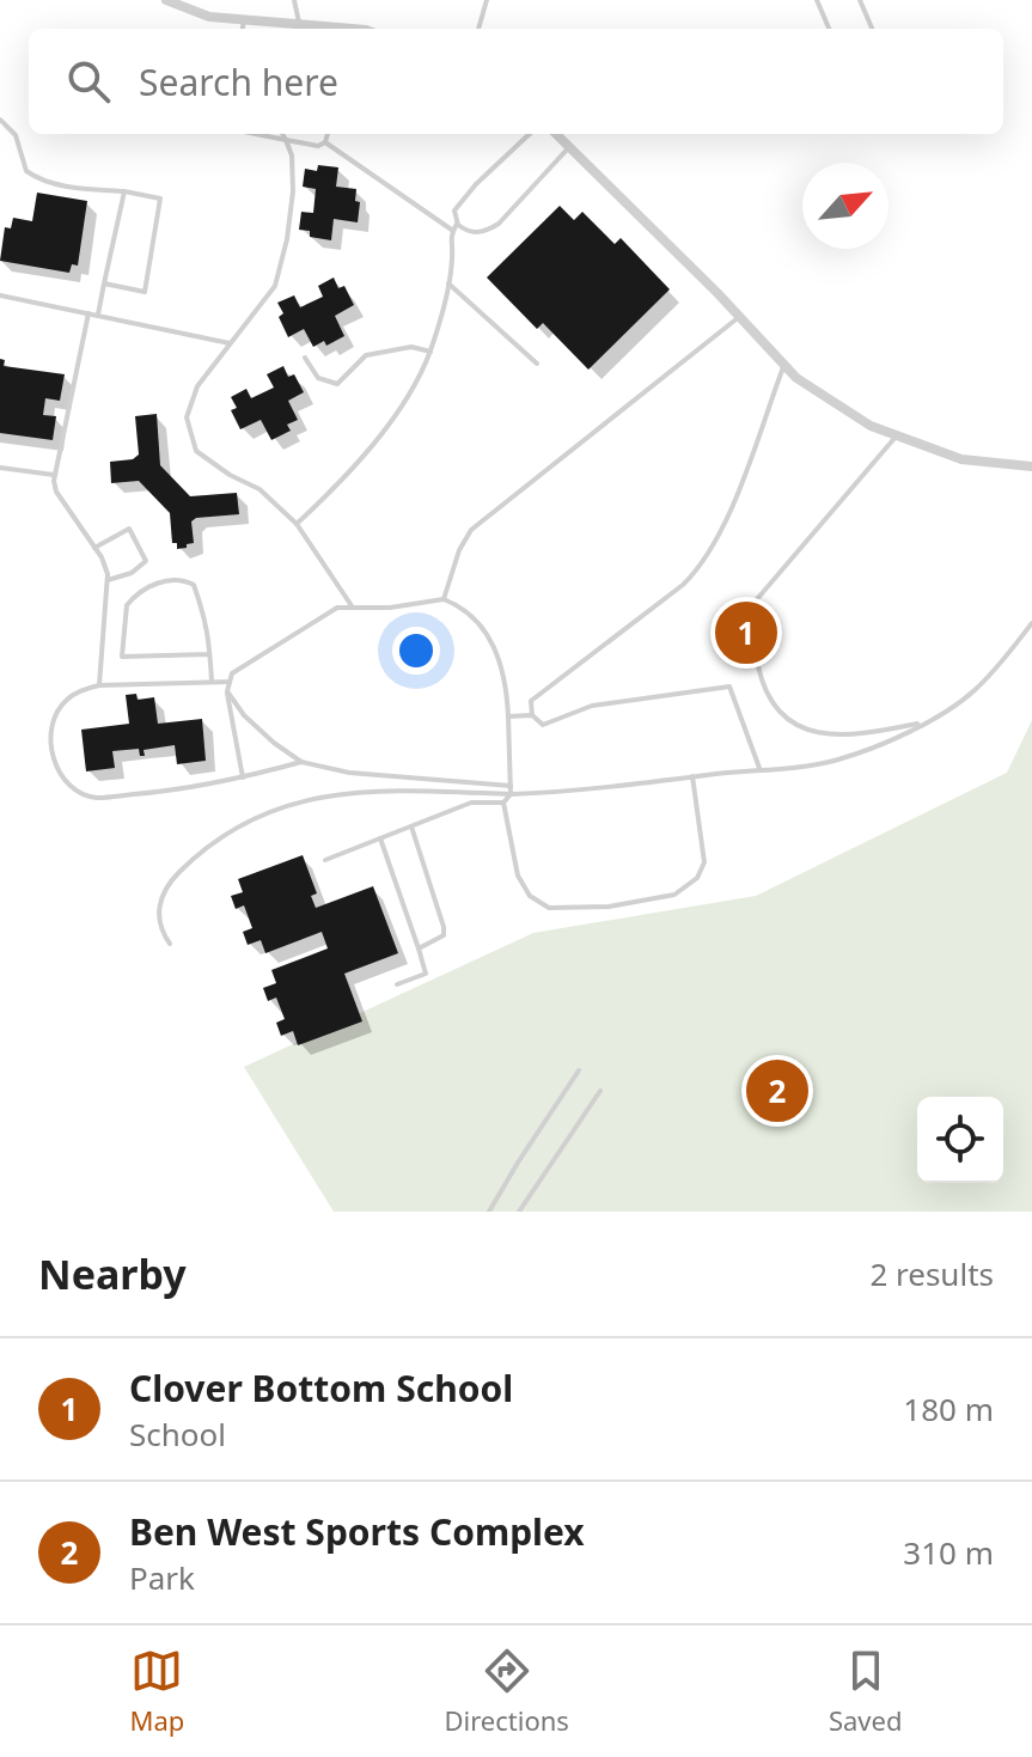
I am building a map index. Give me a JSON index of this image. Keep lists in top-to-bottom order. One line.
{"north":"top right","page":{"search":"Search here","pins":["1","2"],"heading":["Nearby","2 results"],"list":[{"mark":"1","name":"Clover Bottom School","note":"School","value":"180 m"},{"mark":"2","name":"Ben West Sports Complex","note":"Park","value":"310 m"}],"nav":["Map","Directions","Saved"]}}
